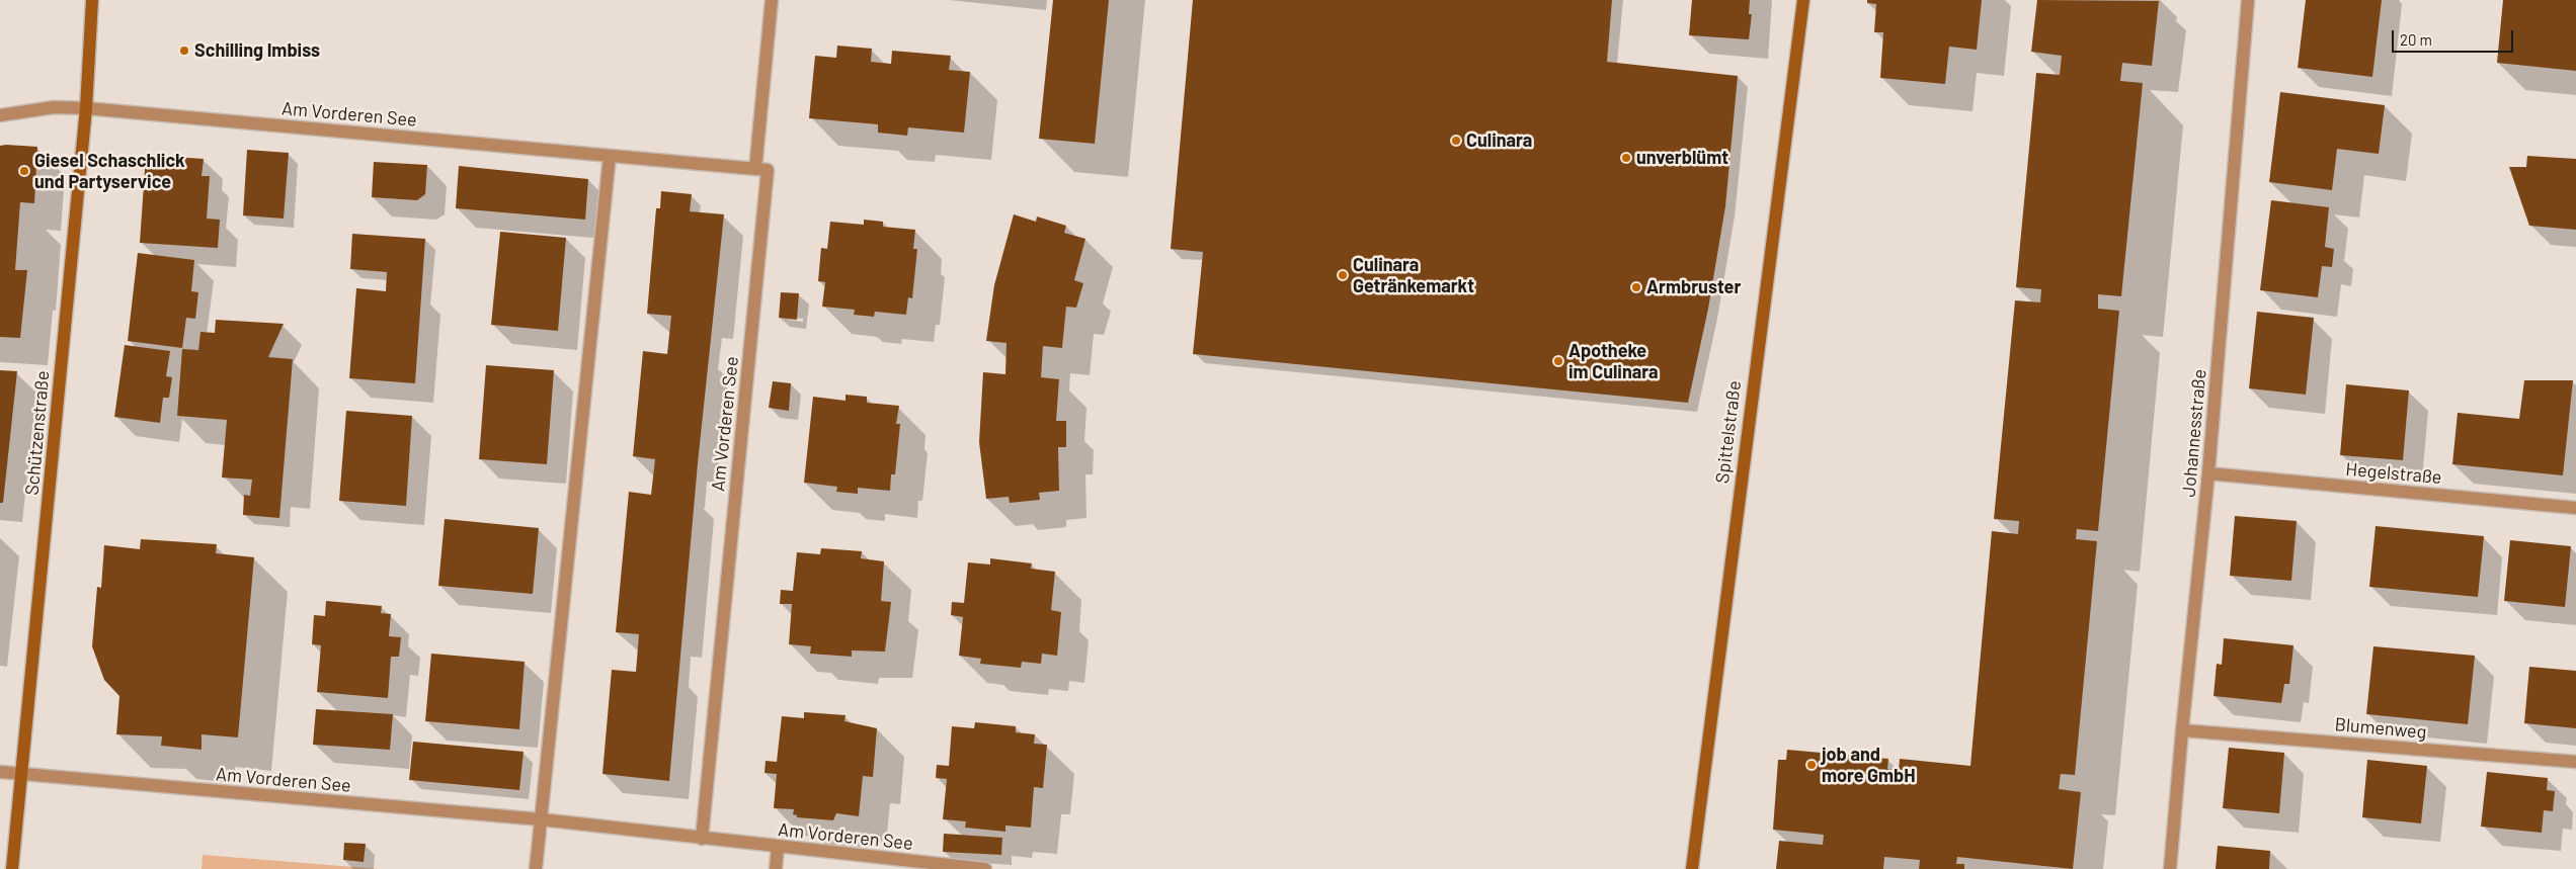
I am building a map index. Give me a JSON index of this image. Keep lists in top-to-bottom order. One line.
{"streets":{"main road":["Spittelstraße","Schützenstraße"],"street":["Am Vorderen See","Johannesstraße","Hegelstraße","Blumenweg"]},"crossings":[["Am Vorderen See","Schützenstraße"],["Johannesstraße","Hegelstraße"],["Johannesstraße","Blumenweg"]],"places":["Schilling Imbiss","Culinara","unverblümt","Giesel Schaschlick und Partyservice","Culinara Getränkemarkt","Armbruster","Apotheke im Culinara","job and more GmbH"],"scale_bar":"20 m"}
